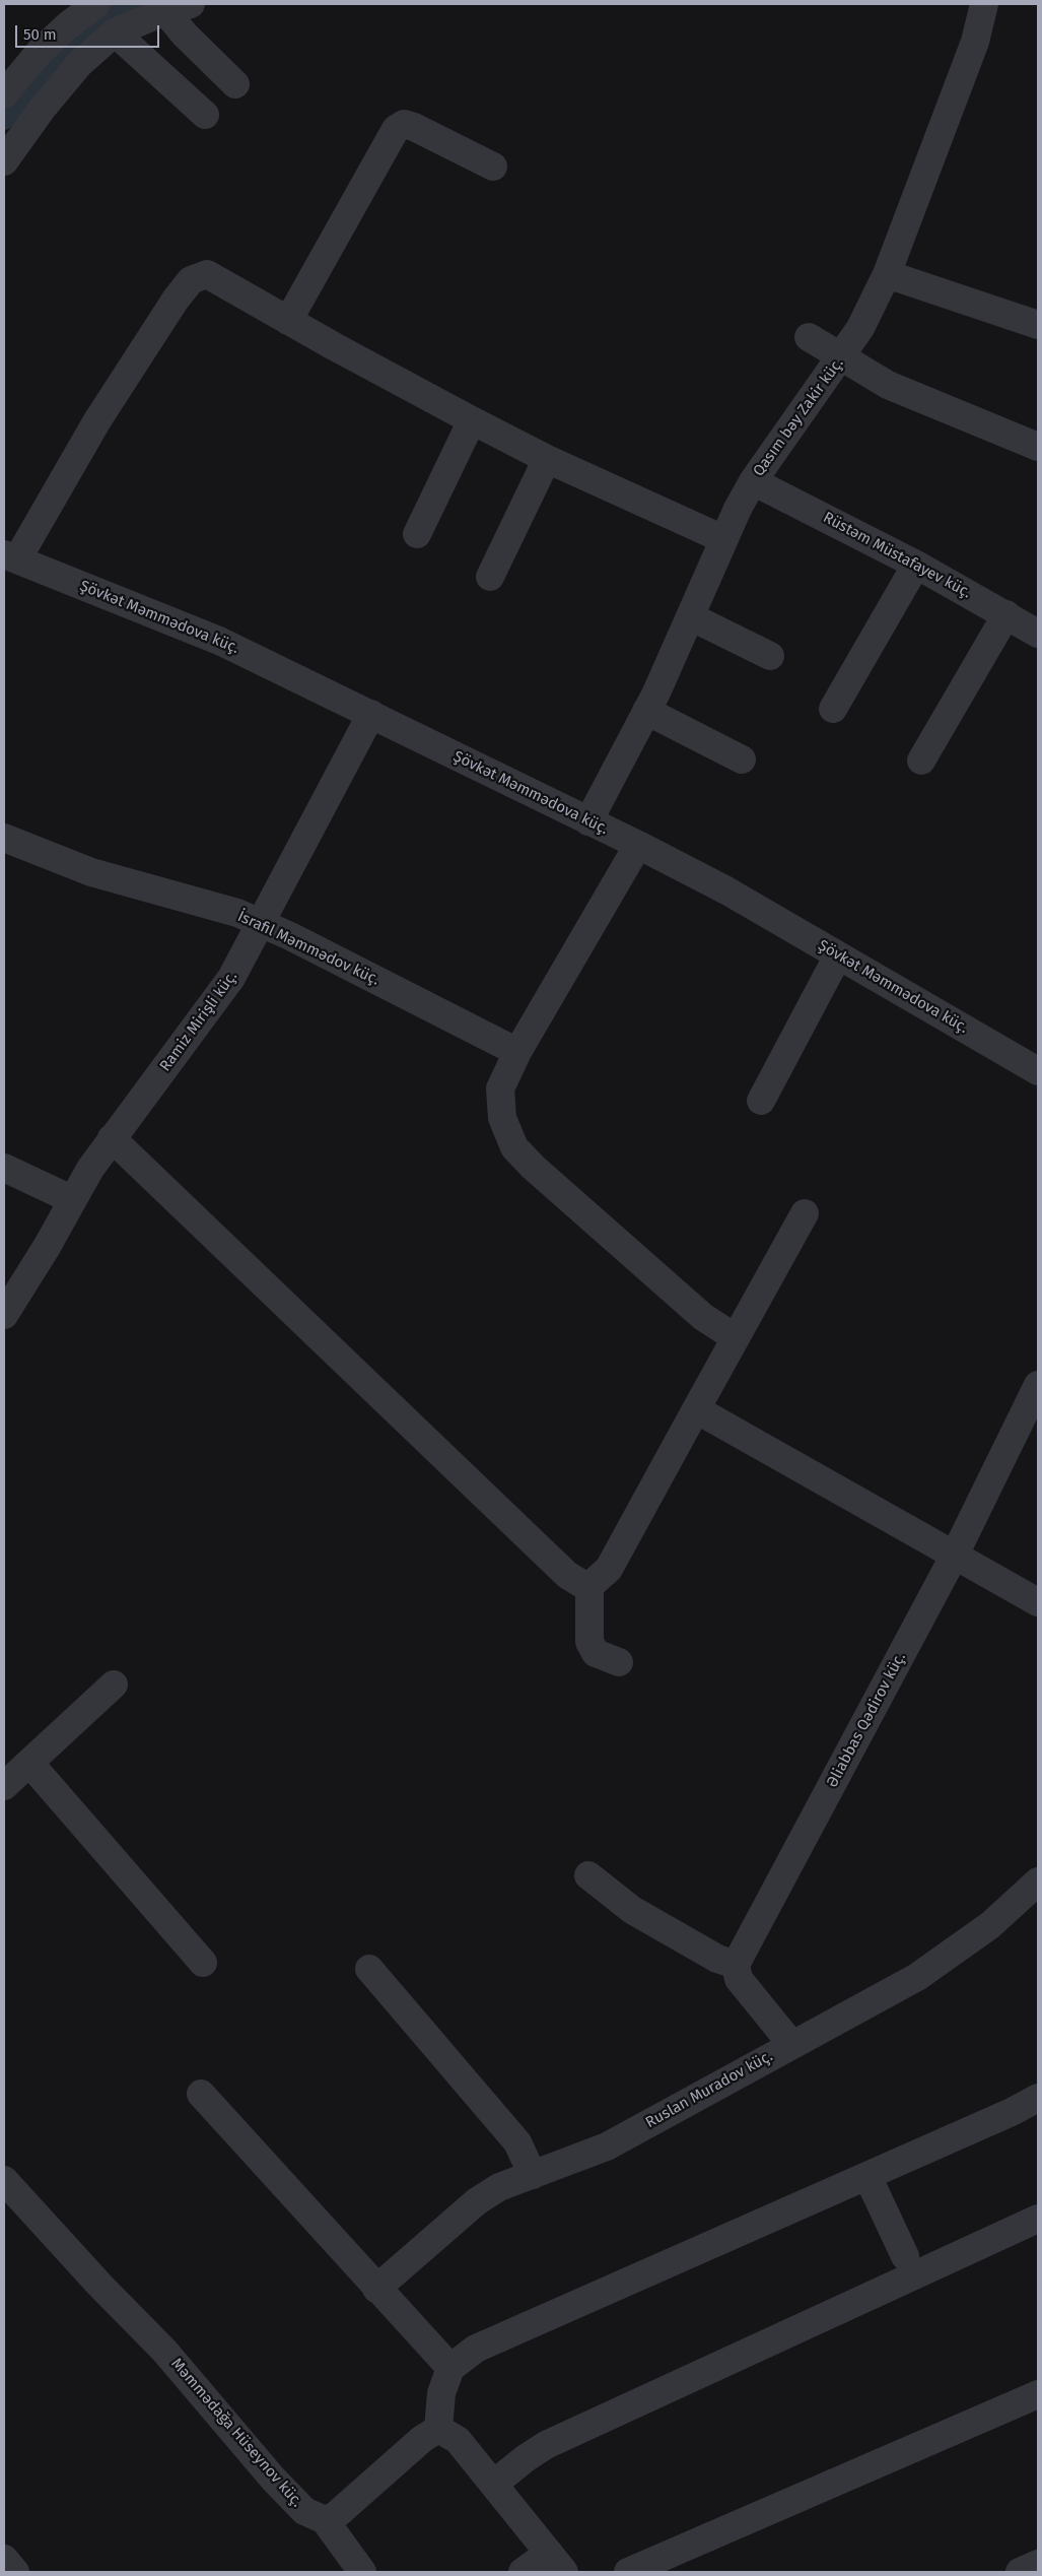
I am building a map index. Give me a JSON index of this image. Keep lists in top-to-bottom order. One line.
{"streets":{"street":["Qasım bəy Zakir küç.","Rüstəm Müstafayev küç.","Şövkət Məmmədova küç.","İsrafil Məmmədov küç.","Ramiz Mirişli küç.","Əliabbas Qədirov küç.","Ruslan Muradov küç.","Məmmədağa Hüseynov küç."]},"crossings":[["Qasım bəy Zakir küç.","Rüstəm Müstafayev küç."],["Qasım bəy Zakir küç.","Şövkət Məmmədova küç."],["Şövkət Məmmədova küç.","Ramiz Mirişli küç."],["İsrafil Məmmədov küç.","Ramiz Mirişli küç."]],"scale_bar":"50 m"}
